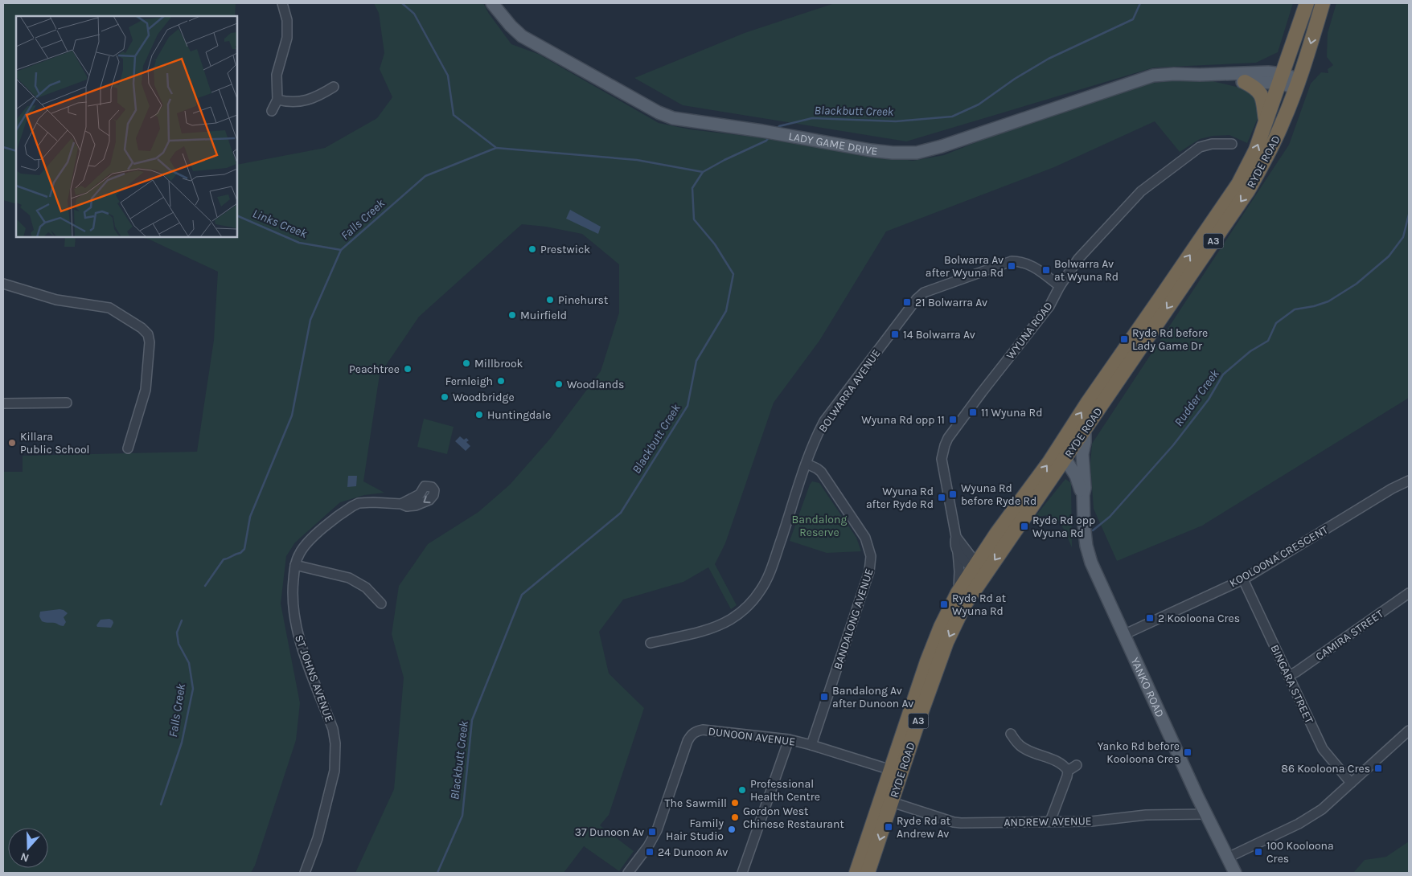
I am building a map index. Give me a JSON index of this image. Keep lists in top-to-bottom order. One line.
{"streets":{"highway":["RYDE ROAD","A3"],"main road":["LADY GAME DRIVE","YANKO ROAD"],"street":["WYUNA ROAD","BOLWARRA AVENUE","KOOLOONA CRESCENT","BANDALONG AVENUE","CAMIRA STREET","ST JOHNS AVENUE","BINGARA STREET","DUNOON AVENUE","ANDREW AVENUE"]},"crossings":[["LADY GAME DRIVE","RYDE ROAD"],["RYDE ROAD","WYUNA ROAD"],["RYDE ROAD","YANKO ROAD"],["RYDE ROAD","DUNOON AVENUE"],["RYDE ROAD","ANDREW AVENUE"],["WYUNA ROAD","BOLWARRA AVENUE"],["BOLWARRA AVENUE","BANDALONG AVENUE"],["KOOLOONA CRESCENT","BINGARA STREET"],["KOOLOONA CRESCENT","YANKO ROAD"],["BANDALONG AVENUE","DUNOON AVENUE"],["CAMIRA STREET","BINGARA STREET"],["YANKO ROAD","ANDREW AVENUE"]],"water":["Blackbutt Creek","Falls Creek","Links Creek","Rudder Creek"],"parks":["Bandalong Reserve"],"places":{"other":["Prestwick","Pinehurst","Muirfield","Millbrook","Peachtree","Fernleigh","Woodlands","Woodbridge","Huntingdale","Killara Public School","Professional Health Centre","The Sawmill","Gordon West Chinese Restaurant","Family Hair Studio"],"transit":["Bolwarra Av after Wyuna Rd","Bolwarra Av at Wyuna Rd","21 Bolwarra Av","14 Bolwarra Av","Ryde Rd before Lady Game Dr","11 Wyuna Rd","Wyuna Rd opp 11","Wyuna Rd before Ryde Rd","Wyuna Rd after Ryde Rd","Ryde Rd opp Wyuna Rd","Ryde Rd at Wyuna Rd","2 Kooloona Cres","Bandalong Av after Dunoon Av","Yanko Rd before Kooloona Cres","86 Kooloona Cres","Ryde Rd at Andrew Av","37 Dunoon Av","24 Dunoon Av","100 Kooloona Cres"]},"north":"bottom"}
